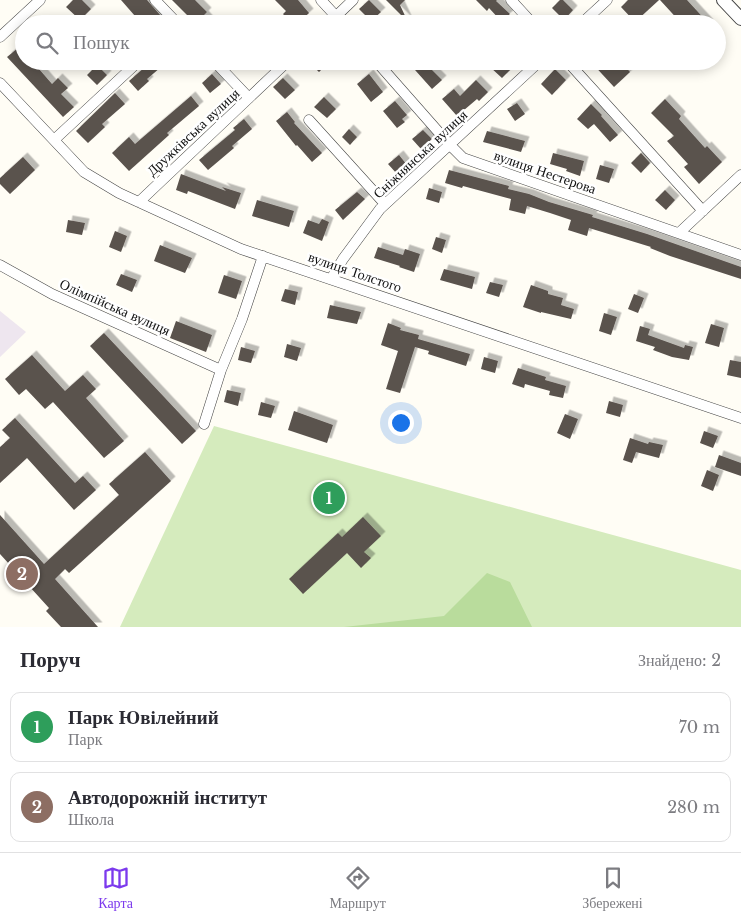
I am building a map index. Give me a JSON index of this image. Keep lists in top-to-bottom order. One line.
{"streets":{"street":["Дружківська вулиця","Сніжнянська вулиця","вулиця Нестерова","вулиця Толстого","Олімпійська вулиця"]},"crossings":[["Дружківська вулиця","вулиця Толстого"],["Сніжнянська вулиця","вулиця Нестерова"],["Сніжнянська вулиця","вулиця Толстого"]],"page":{"search":"Пошук","pins":["1","2"],"heading":["Поруч","Знайдено: 2"],"list":[{"mark":"1","name":"Парк Ювілейний","note":"Парк","value":"70 m"},{"mark":"2","name":"Автодорожній інститут","note":"Школа","value":"280 m"}],"nav":["Карта","Маршрут","Збережені"]}}
